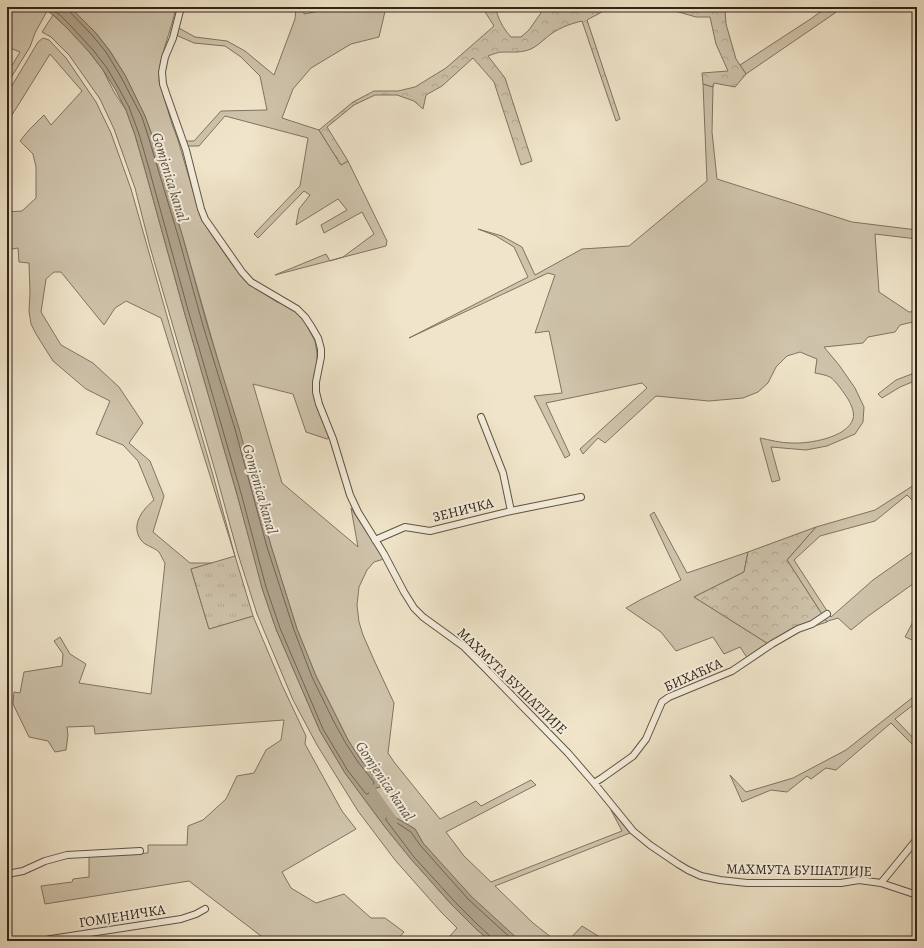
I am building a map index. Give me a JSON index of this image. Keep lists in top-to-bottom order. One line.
{"streets":{"street":["ЗЕНИЧКА","БИХАЋКА","МАХМУТА БУШАТЛИЈЕ","ГОМЈЕНИЧКА"]},"crossings":[["ЗЕНИЧКА","МАХМУТА БУШАТЛИЈЕ"],["БИХАЋКА","МАХМУТА БУШАТЛИЈЕ"]],"water":["Gomjenica kanal"]}
